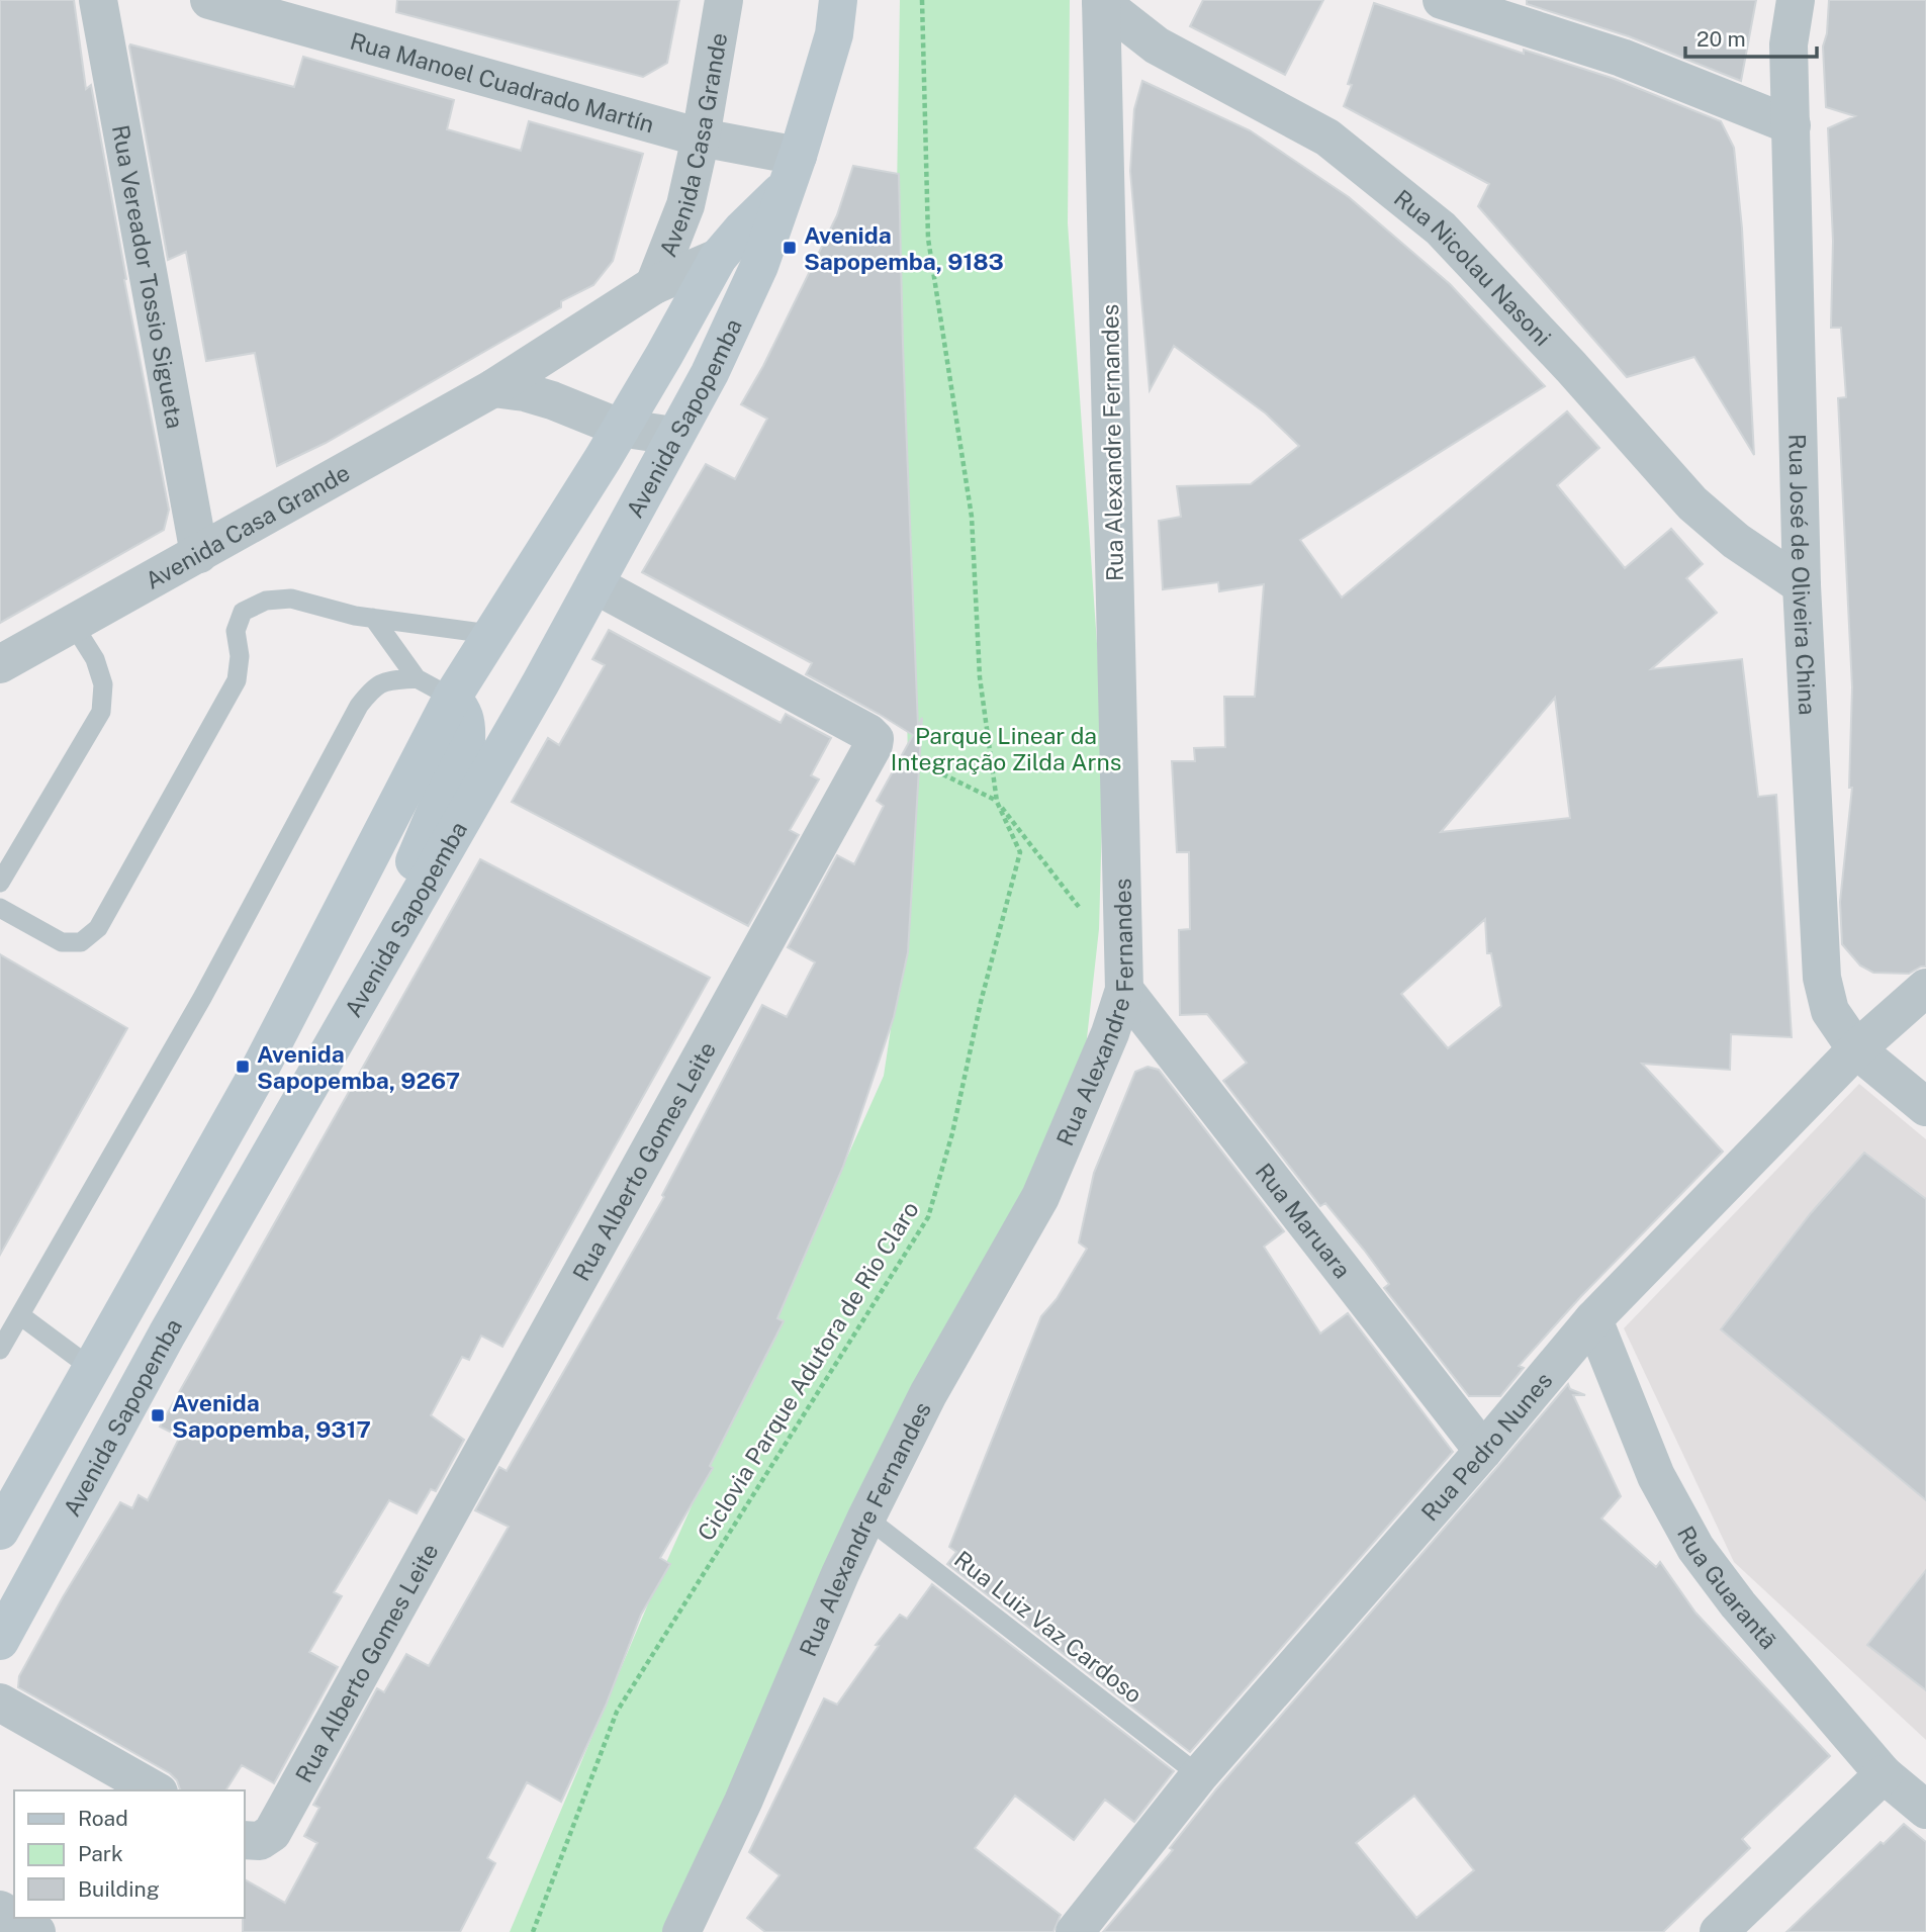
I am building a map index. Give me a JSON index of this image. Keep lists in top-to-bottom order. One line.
{"streets":{"main road":["Avenida Sapopemba"],"street":["Rua Manoel Cuadrado Martín","Avenida Casa Grande","Rua Nicolau Nasoni","Rua Vereador Tossio Sigueta","Rua Alexandre Fernandes","Rua José de Oliveira China","Rua Alberto Gomes Leite","Rua Maruara","Rua Pedro Nunes","Rua Guarantã"],"lane":["Rua Luiz Vaz Cardoso"],"path":["Ciclovia Parque Adutora de Rio Claro"]},"crossings":[["Rua Manoel Cuadrado Martín","Avenida Casa Grande"],["Rua Manoel Cuadrado Martín","Avenida Sapopemba"],["Avenida Casa Grande","Rua Vereador Tossio Sigueta"],["Avenida Casa Grande","Avenida Sapopemba"],["Rua Nicolau Nasoni","Rua Alexandre Fernandes"],["Rua Nicolau Nasoni","Rua José de Oliveira China"],["Rua Alexandre Fernandes","Rua Maruara"],["Rua Alexandre Fernandes","Rua Luiz Vaz Cardoso"],["Rua José de Oliveira China","Rua Pedro Nunes"],["Rua Maruara","Rua Pedro Nunes"],["Rua Pedro Nunes","Rua Guarantã"],["Rua Pedro Nunes","Rua Luiz Vaz Cardoso"]],"parks":["Parque Linear da Integração Zilda Arns"],"places":{"transit":["Avenida Sapopemba, 9183","Avenida Sapopemba, 9267","Avenida Sapopemba, 9317"]},"legend":["Road","Park","Building"],"scale_bar":"20 m"}
